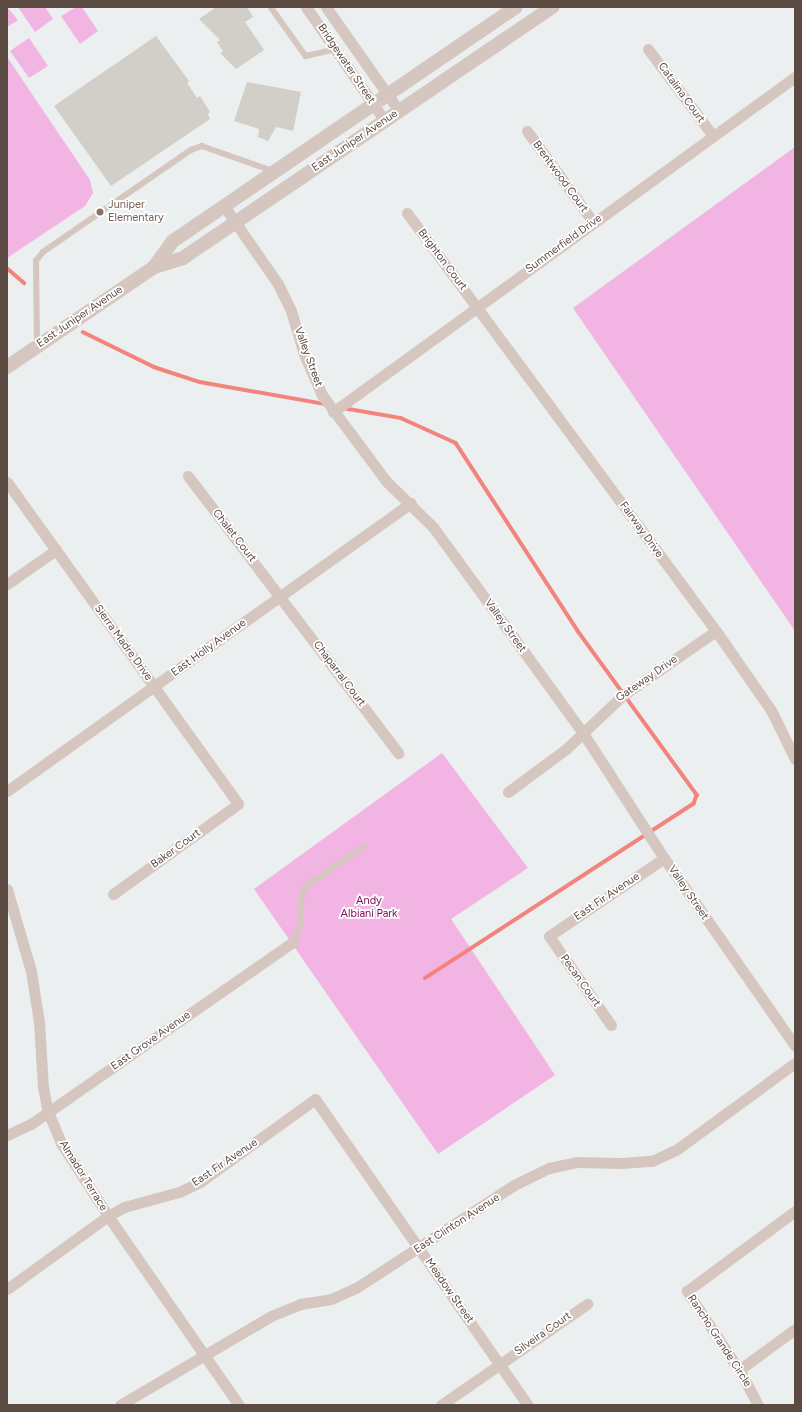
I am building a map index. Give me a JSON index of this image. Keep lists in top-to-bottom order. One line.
{"streets":{"street":["Bridgewater Street","Catalina Court","East Juniper Avenue","Brentwood Court","Summerfield Drive","Brighton Court","Valley Street","Fairway Drive","Chalet Court","Sierra Madre Drive","East Holly Avenue","Chaparral Court","Gateway Drive","Baker Court","East Fir Avenue","Pecan Court","East Grove Avenue","Almador Terrace","East Clinton Avenue","Meadow Street","Silveira Court","Rancho Grande Circle"]},"crossings":[["Bridgewater Street","East Juniper Avenue"],["Catalina Court","Summerfield Drive"],["East Juniper Avenue","Valley Street"],["Brentwood Court","Summerfield Drive"],["Summerfield Drive","Brighton Court"],["Summerfield Drive","Valley Street"],["Summerfield Drive","Fairway Drive"],["Brighton Court","Fairway Drive"],["Valley Street","East Holly Avenue"],["Valley Street","Gateway Drive"],["Valley Street","East Fir Avenue"],["Fairway Drive","Gateway Drive"],["Chalet Court","East Holly Avenue"],["Chalet Court","Chaparral Court"],["Sierra Madre Drive","East Holly Avenue"],["Sierra Madre Drive","Baker Court"],["East Holly Avenue","Chaparral Court"],["East Fir Avenue","Pecan Court"],["East Fir Avenue","Almador Terrace"],["East Fir Avenue","Meadow Street"],["East Grove Avenue","Almador Terrace"],["Almador Terrace","East Clinton Avenue"],["East Clinton Avenue","Meadow Street"],["Meadow Street","Silveira Court"]],"parks":["Andy Albiani Park"],"places":["Juniper Elementary"]}
